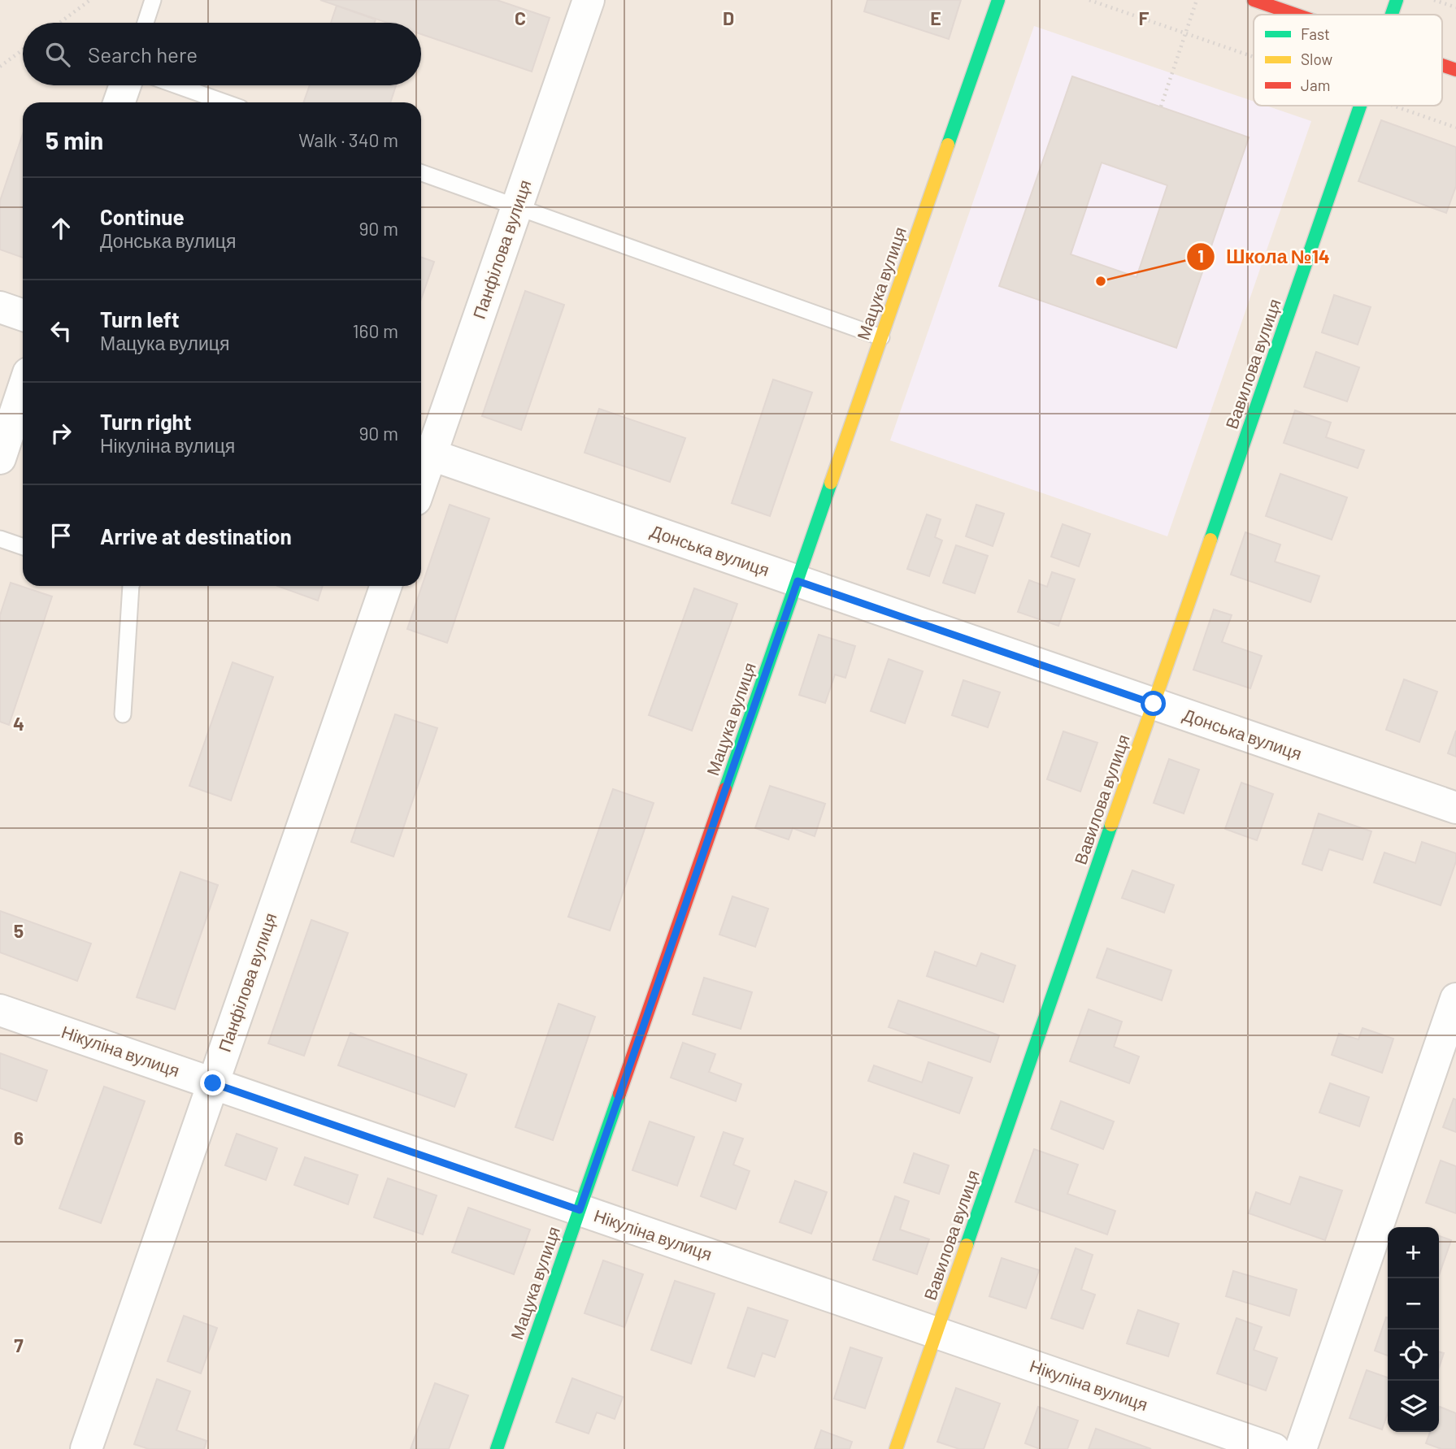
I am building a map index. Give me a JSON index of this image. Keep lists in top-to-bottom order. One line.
{"streets":{"street":["Панфілова вулиця","Мацука вулиця","Вавилова вулиця","Донська вулиця","Нікуліна вулиця"]},"crossings":[["Панфілова вулиця","Донська вулиця"],["Панфілова вулиця","Нікуліна вулиця"],["Мацука вулиця","Донська вулиця"],["Мацука вулиця","Нікуліна вулиця"],["Вавилова вулиця","Донська вулиця"],["Вавилова вулиця","Нікуліна вулиця"]],"places":["Школа №14"],"legend":["Fast","Slow","Jam"],"page":{"search":"Search here","heading":["5 min","Walk · 340 m"],"list":[["Continue","Донська вулиця","90 m"],["Turn left","Мацука вулиця","160 m"],["Turn right","Нікуліна вулиця","90 m"],"Arrive at destination"],"map_buttons":["+","−"]},"grid":{"columns":["C","D","E","F"],"rows":["4","5","6","7"]}}
